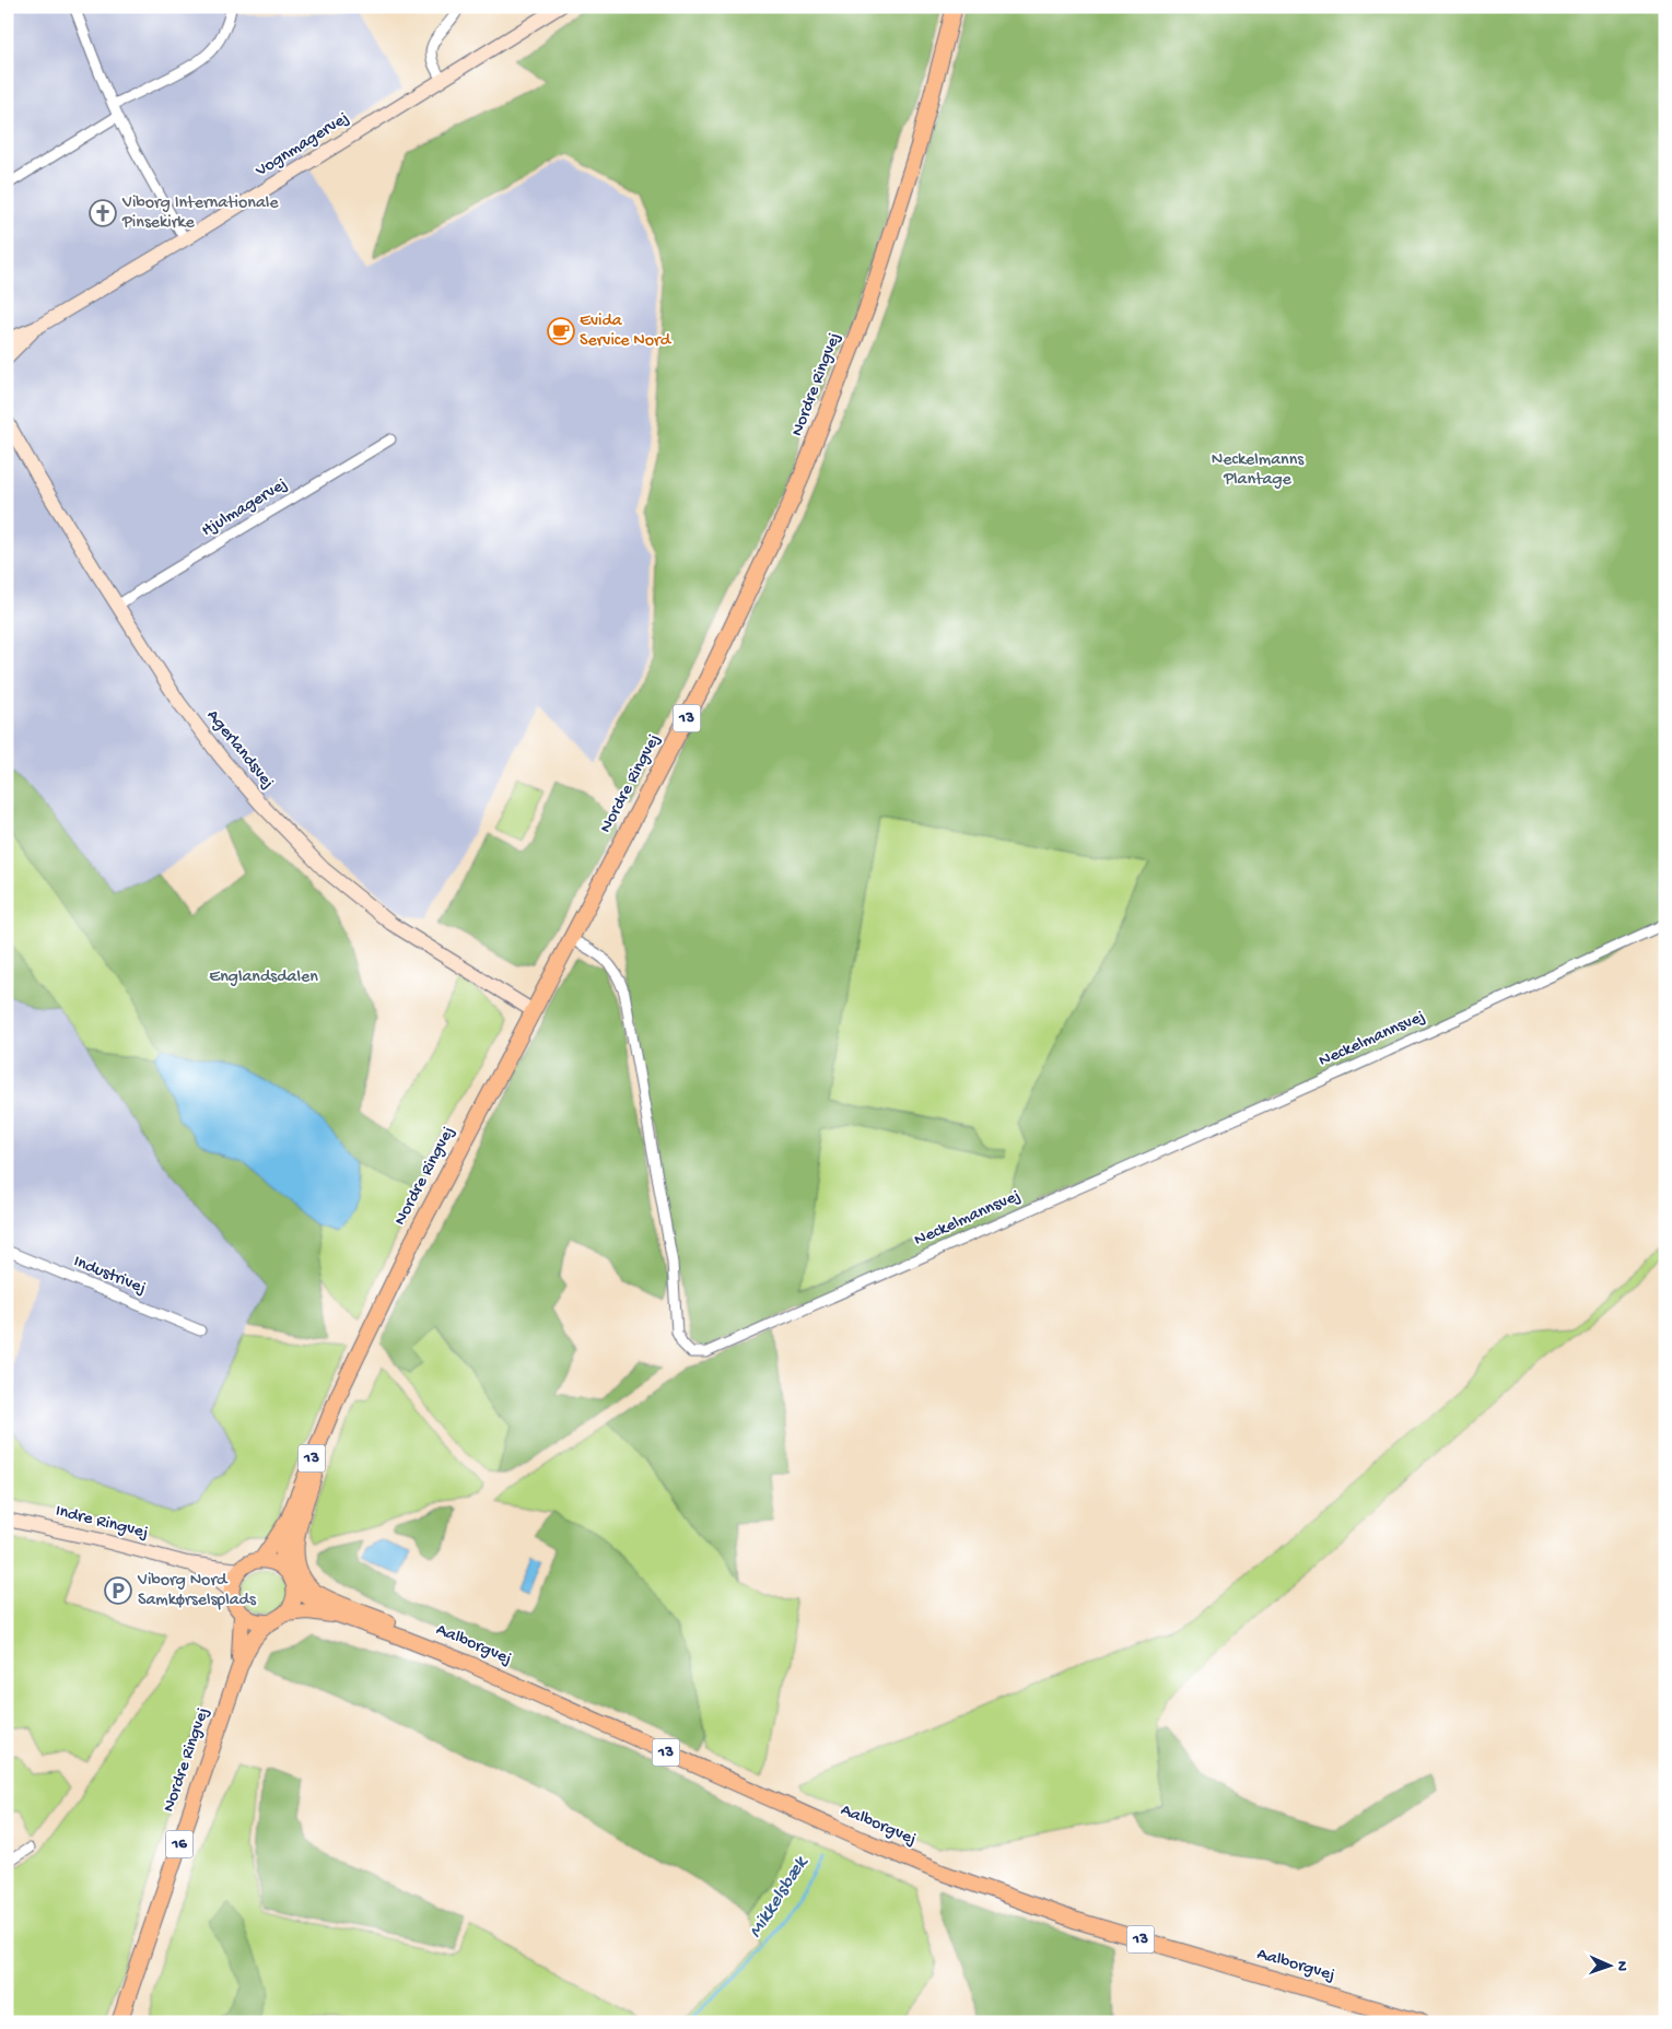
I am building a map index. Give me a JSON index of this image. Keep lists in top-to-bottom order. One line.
{"streets":{"main road":["Nordre Ringvej","13","Aalborgvej","16"],"street":["Vognmagervej","Hjulmagervej","Agerlandsvej","Neckelmannsvej","Industrivej","Indre Ringvej"]},"crossings":[["Nordre Ringvej","13"],["Nordre Ringvej","Agerlandsvej"],["Nordre Ringvej","Neckelmannsvej"],["Nordre Ringvej","Indre Ringvej"],["Nordre Ringvej","Aalborgvej"],["Hjulmagervej","Agerlandsvej"],["13","Indre Ringvej"],["13","Aalborgvej"],["Indre Ringvej","Aalborgvej"]],"water":["Mikkelsbæk"],"parks":["Neckelmanns Plantage","Englandsdalen"],"places":{"church":["Viborg Internationale Pinsekirke"],"cafe":["Evida Service Nord"],"parking":["Viborg Nord Samkørselsplads"]},"north":"right"}
